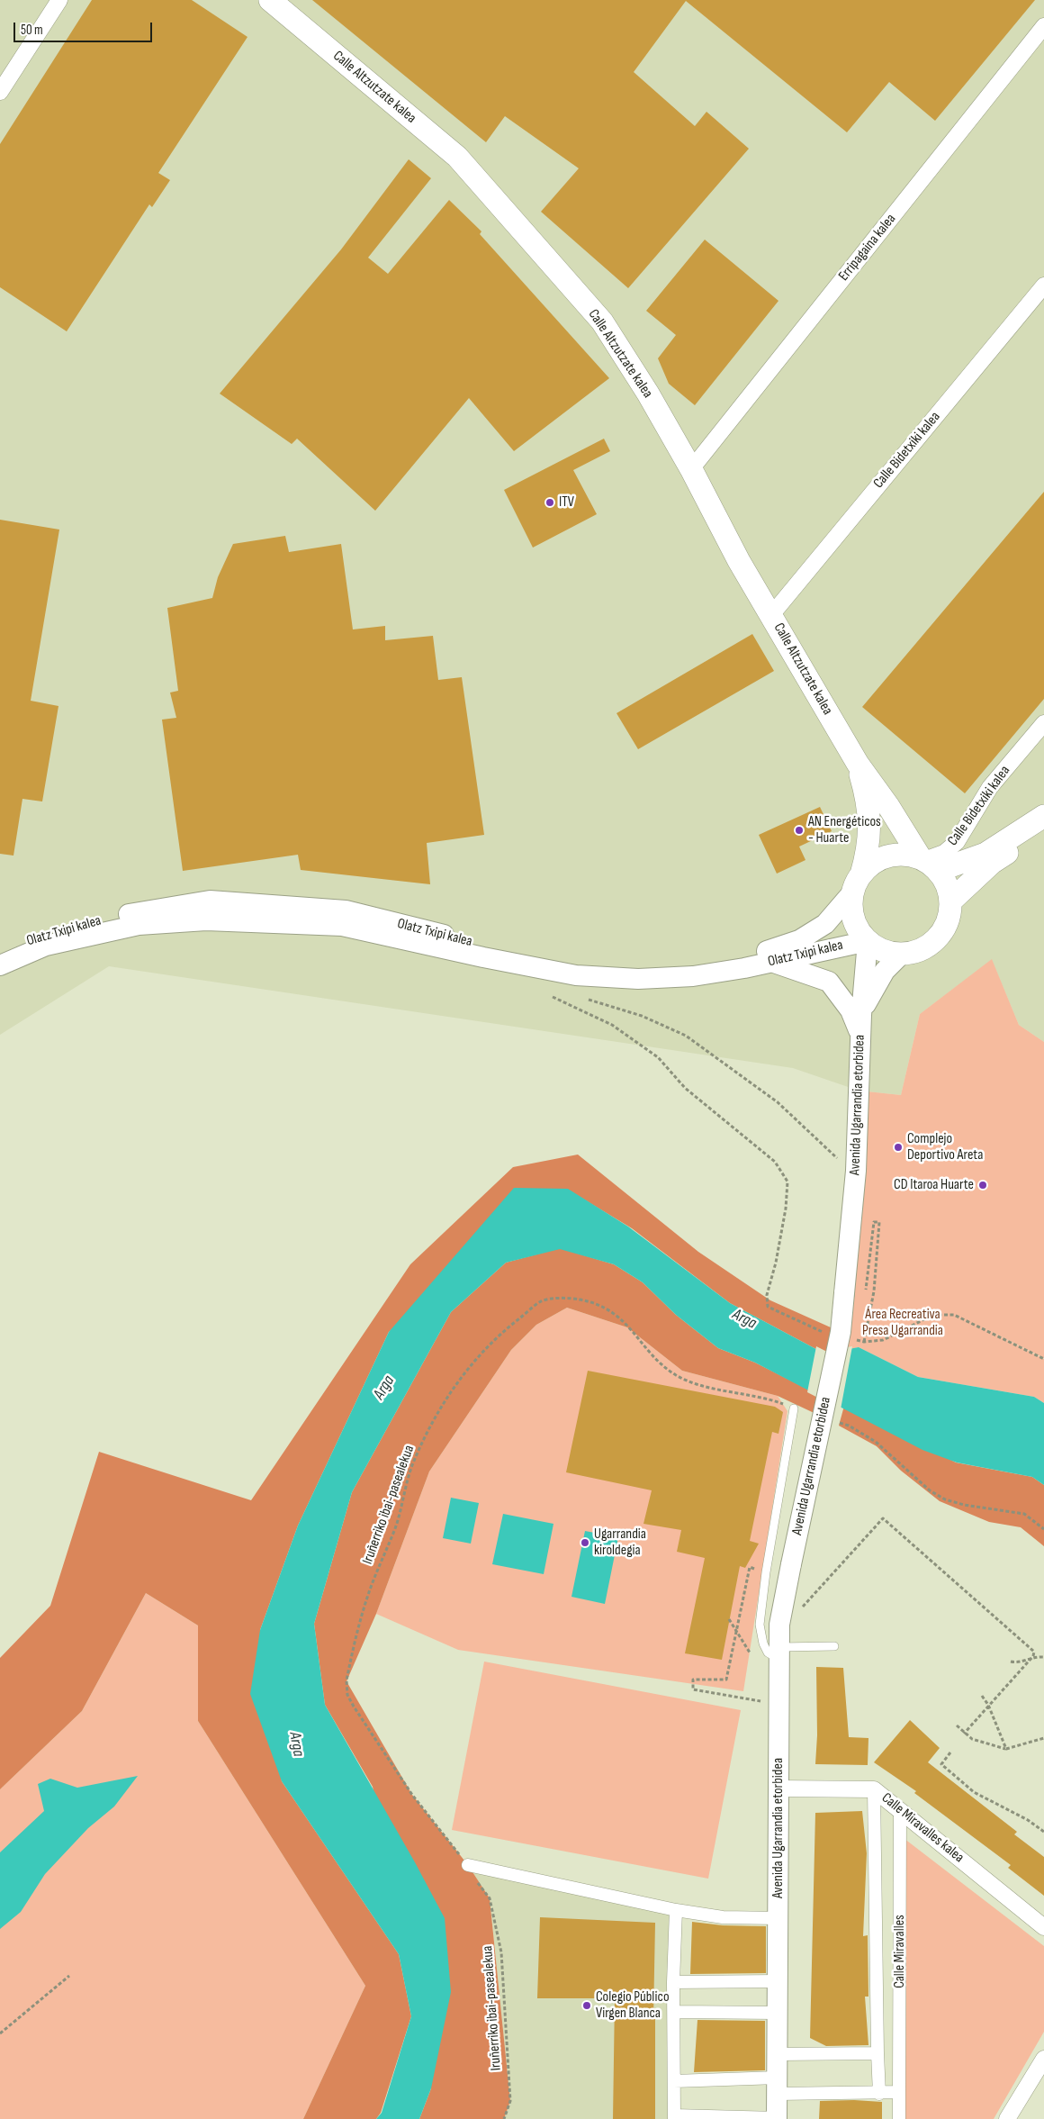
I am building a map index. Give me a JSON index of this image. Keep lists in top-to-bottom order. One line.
{"streets":{"main road":["Calle Altzutzate kalea"],"street":["Erripagaina kalea","Calle Bidetxiki kalea","Olatz Txipi kalea","Avenida Ugarrandia etorbidea","Calle Miravalles kalea","Calle Miravalles"],"path":["Iruñerriko ibai-pasealekua"]},"crossings":[["Calle Altzutzate kalea","Erripagaina kalea"],["Calle Altzutzate kalea","Calle Bidetxiki kalea"],["Calle Bidetxiki kalea","Olatz Txipi kalea"],["Calle Bidetxiki kalea","Avenida Ugarrandia etorbidea"],["Olatz Txipi kalea","Avenida Ugarrandia etorbidea"],["Avenida Ugarrandia etorbidea","Iruñerriko ibai-pasealekua"],["Avenida Ugarrandia etorbidea","Calle Miravalles kalea"],["Calle Miravalles kalea","Calle Miravalles"]],"water":["Arga"],"parks":["Área Recreativa Presa Ugarrandia"],"places":["ITV","AN Energéticos - Huarte","Complejo Deportivo Areta","CD Itaroa Huarte","Ugarrandia kiroldegia","Colegio Público Virgen Blanca"],"scale_bar":"50 m"}
